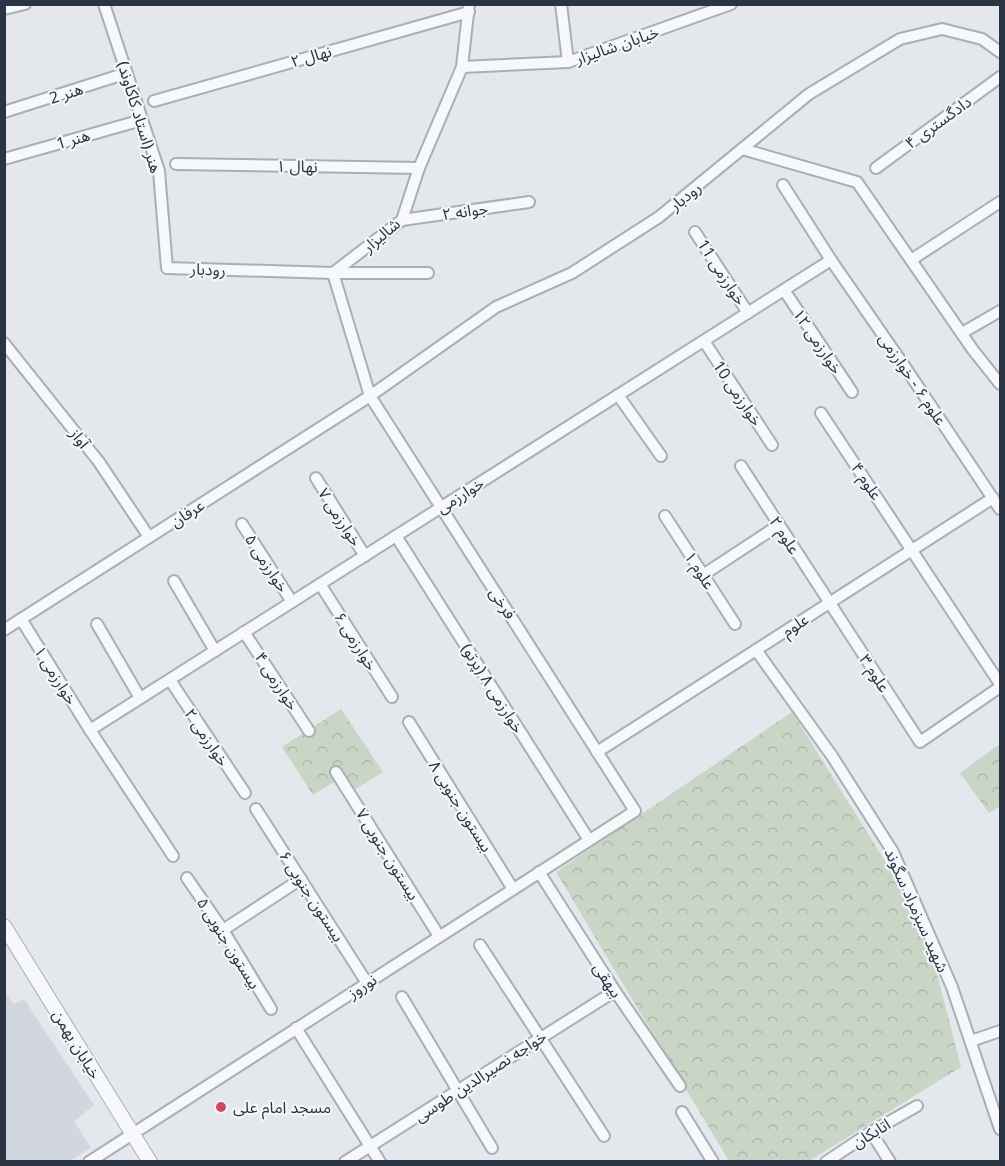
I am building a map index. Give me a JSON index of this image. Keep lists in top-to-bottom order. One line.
{"streets":{"street":["خیابان شالیزار","نهال ۲","هنر 2","هنر (استاد کاکاوند)","دادگستری ۴","هنر 1","نهال ۱","رودبار","جوانه ۲","شالیزار","خوارزمی 11","خوارزمی ۱۲","علوم ۶ - خوارزمی","خوارزمی 10","آواز","علوم ۴","خوارزمی","عرفان","خوارزمی ۷","علوم ۲","خوارزمی ۵","علوم ۱","فرخی","علوم","خوارزمی ۶","علوم ۳","خوارزمی ۱","خوارزمی ۴","خوارزمی ۸ (پرتو)","خوارزمی ۲","بیستون جنوبی ۸","بیستون جنوبی ۷","بیستون جنوبی ۶","شهید سبزمراد سگوند","بیستون جنوبی ۵","بیهقی","نوروز","خیابان بهمن","خواجه نصیرالدین طوسی","اتابکان"]},"crossings":[["خیابان شالیزار","شالیزار"],["نهال ۲","شالیزار"],["هنر 2","هنر (استاد کاکاوند)"],["هنر (استاد کاکاوند)","هنر 1"],["هنر (استاد کاکاوند)","رودبار"],["نهال ۱","شالیزار"],["رودبار","شالیزار"],["رودبار","عرفان"],["رودبار","فرخی"],["جوانه ۲","شالیزار"],["خوارزمی 11","خوارزمی"],["خوارزمی ۱۲","خوارزمی"],["علوم ۶ - خوارزمی","خوارزمی"],["علوم ۶ - خوارزمی","علوم"],["خوارزمی 10","خوارزمی"],["آواز","عرفان"],["علوم ۴","علوم"],["علوم ۴","علوم ۳"],["خوارزمی","خوارزمی ۷"],["خوارزمی","خوارزمی ۵"],["خوارزمی","فرخی"],["خوارزمی","خوارزمی ۶"],["خوارزمی","خوارزمی ۱"],["خوارزمی","خوارزمی ۴"],["خوارزمی","خوارزمی ۸ (پرتو)"],["خوارزمی","خوارزمی ۲"],["عرفان","فرخی"],["عرفان","خوارزمی ۱"],["علوم ۲","علوم"],["علوم ۲","علوم ۳"],["فرخی","علوم"],["فرخی","نوروز"],["علوم","علوم ۳"],["علوم","شهید سبزمراد سگوند"],["خوارزمی ۸ (پرتو)","نوروز"],["بیستون جنوبی ۸","نوروز"],["بیستون جنوبی ۷","نوروز"],["بیستون جنوبی ۶","نوروز"],["بیهقی","نوروز"],["بیهقی","خواجه نصیرالدین طوسی"],["نوروز","خیابان بهمن"]],"places":["مسجد امام علی"]}
